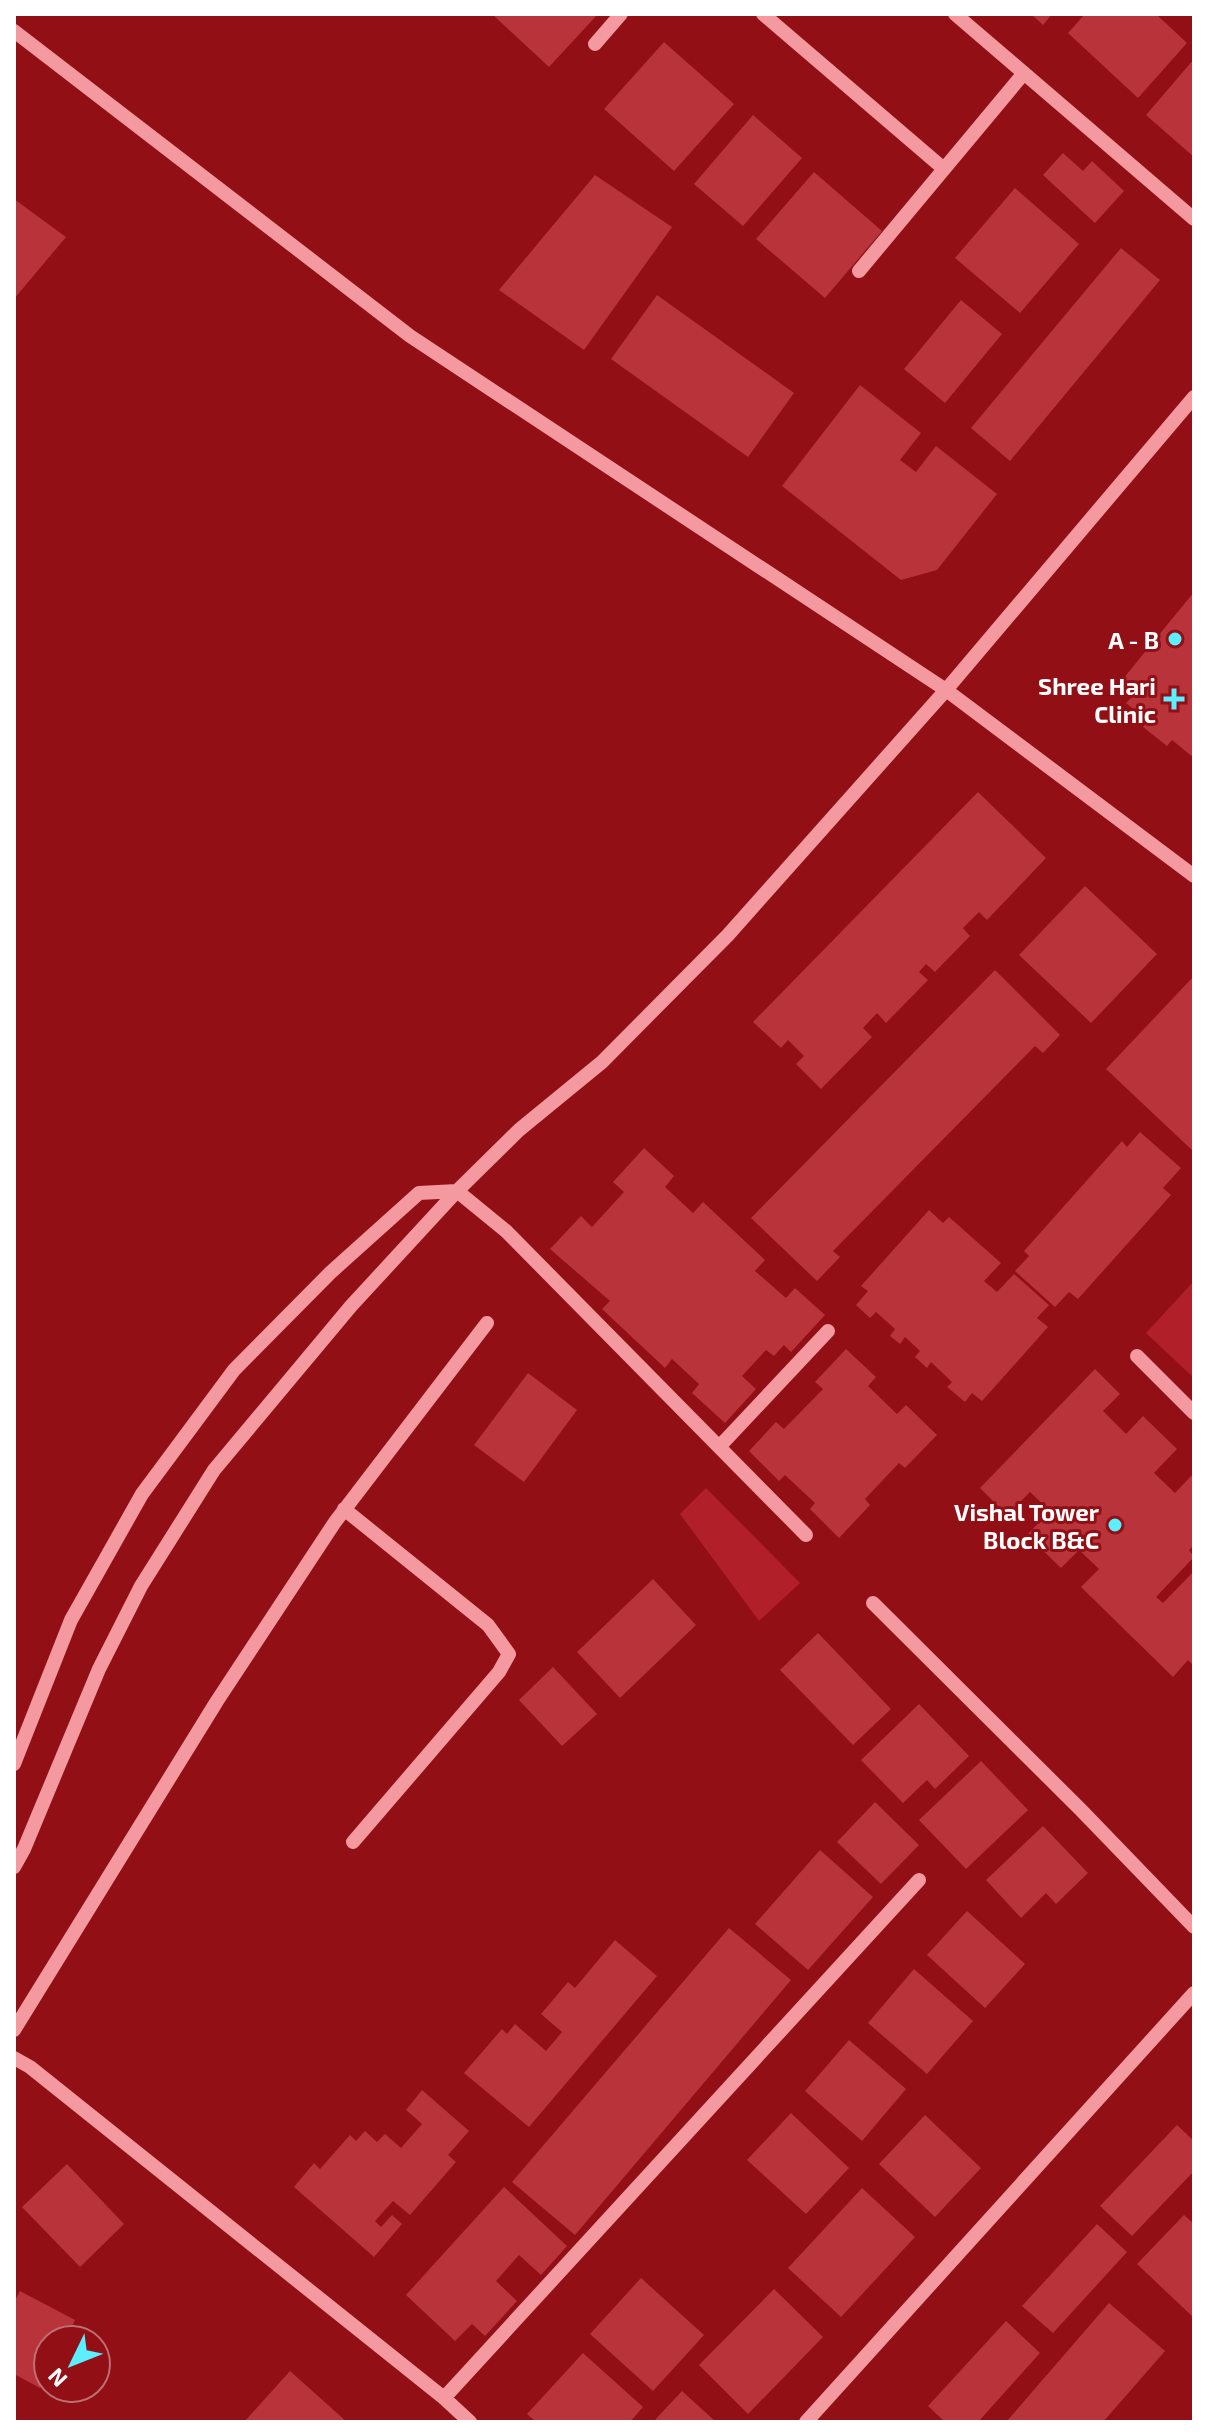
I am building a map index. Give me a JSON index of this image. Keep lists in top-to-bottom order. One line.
{"places":{"other":["A - B","Vishal Tower Block B&C"],"health":["Shree Hari Clinic"]},"north":"bottom left"}
